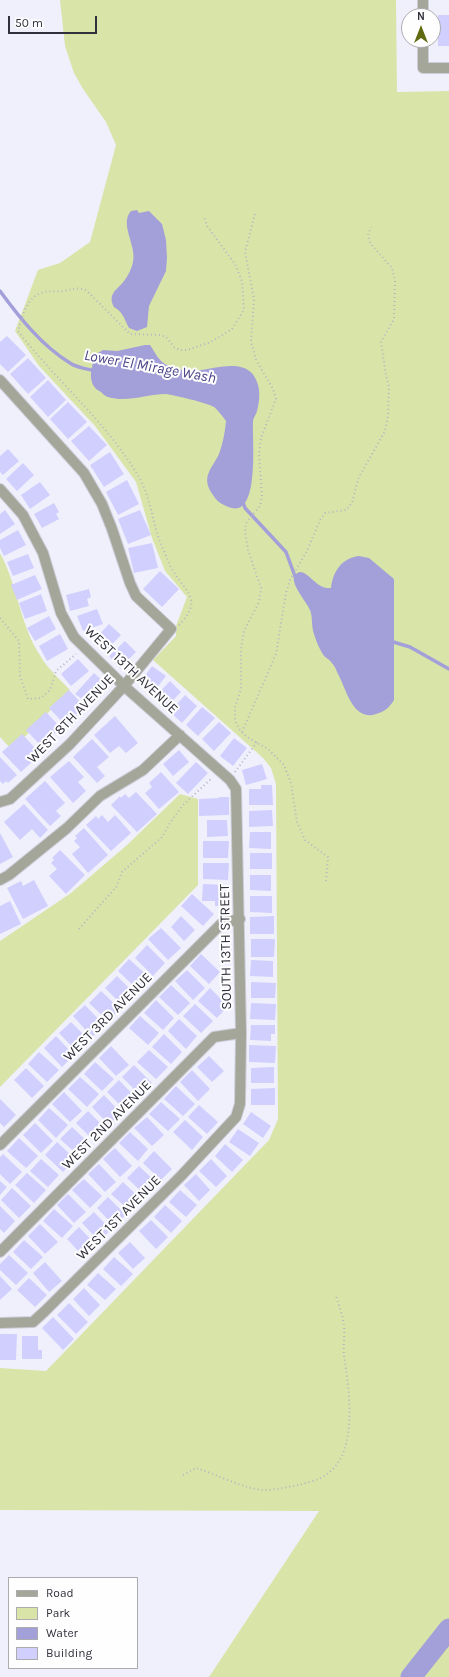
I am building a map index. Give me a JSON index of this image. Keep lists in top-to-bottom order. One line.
{"streets":{"street":["WEST 13TH AVENUE","WEST 8TH AVENUE","SOUTH 13TH STREET","WEST 3RD AVENUE","WEST 2ND AVENUE","WEST 1ST AVENUE"]},"crossings":[["WEST 13TH AVENUE","WEST 8TH AVENUE"],["WEST 13TH AVENUE","SOUTH 13TH STREET"],["SOUTH 13TH STREET","WEST 3RD AVENUE"],["SOUTH 13TH STREET","WEST 2ND AVENUE"],["SOUTH 13TH STREET","WEST 1ST AVENUE"]],"water":["Lower El Mirage Wash"],"legend":["Road","Park","Water","Building"],"scale_bar":"50 m","north":"top"}
